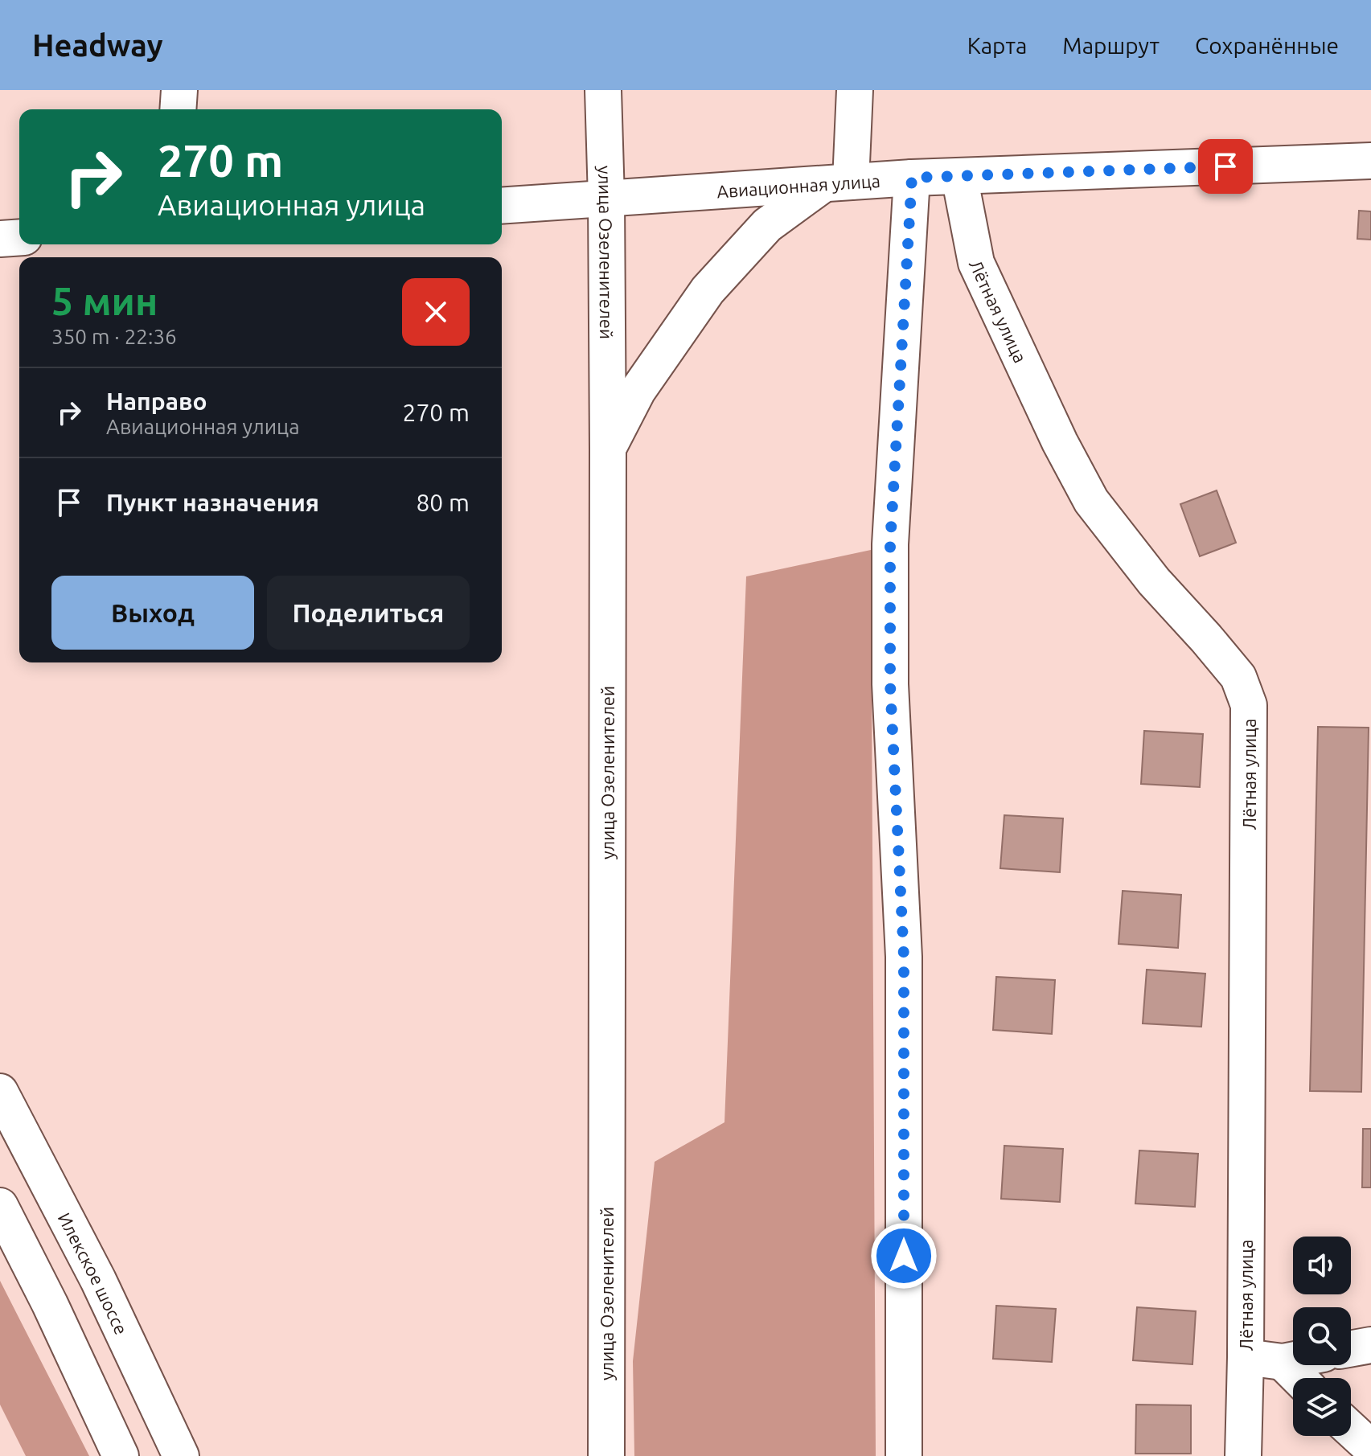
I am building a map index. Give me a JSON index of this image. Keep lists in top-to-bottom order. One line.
{"streets":{"main road":["Авиационная улица","улица Озеленителей","Лётная улица","Илекское шоссе"]},"crossings":[["Авиационная улица","улица Озеленителей"],["Авиационная улица","Лётная улица"]],"page":{"header":"Headway","nav":["Карта","Маршрут","Сохранённые"],"turn":["270 m","Авиационная улица"],"heading":["5 мин","350 m · 22:36"],"list":[{"name":"Направо","note":"Авиационная улица","value":"270 m"},{"name":"Пункт назначения","value":"80 m"}],"buttons":["Выход","Поделиться"]}}
